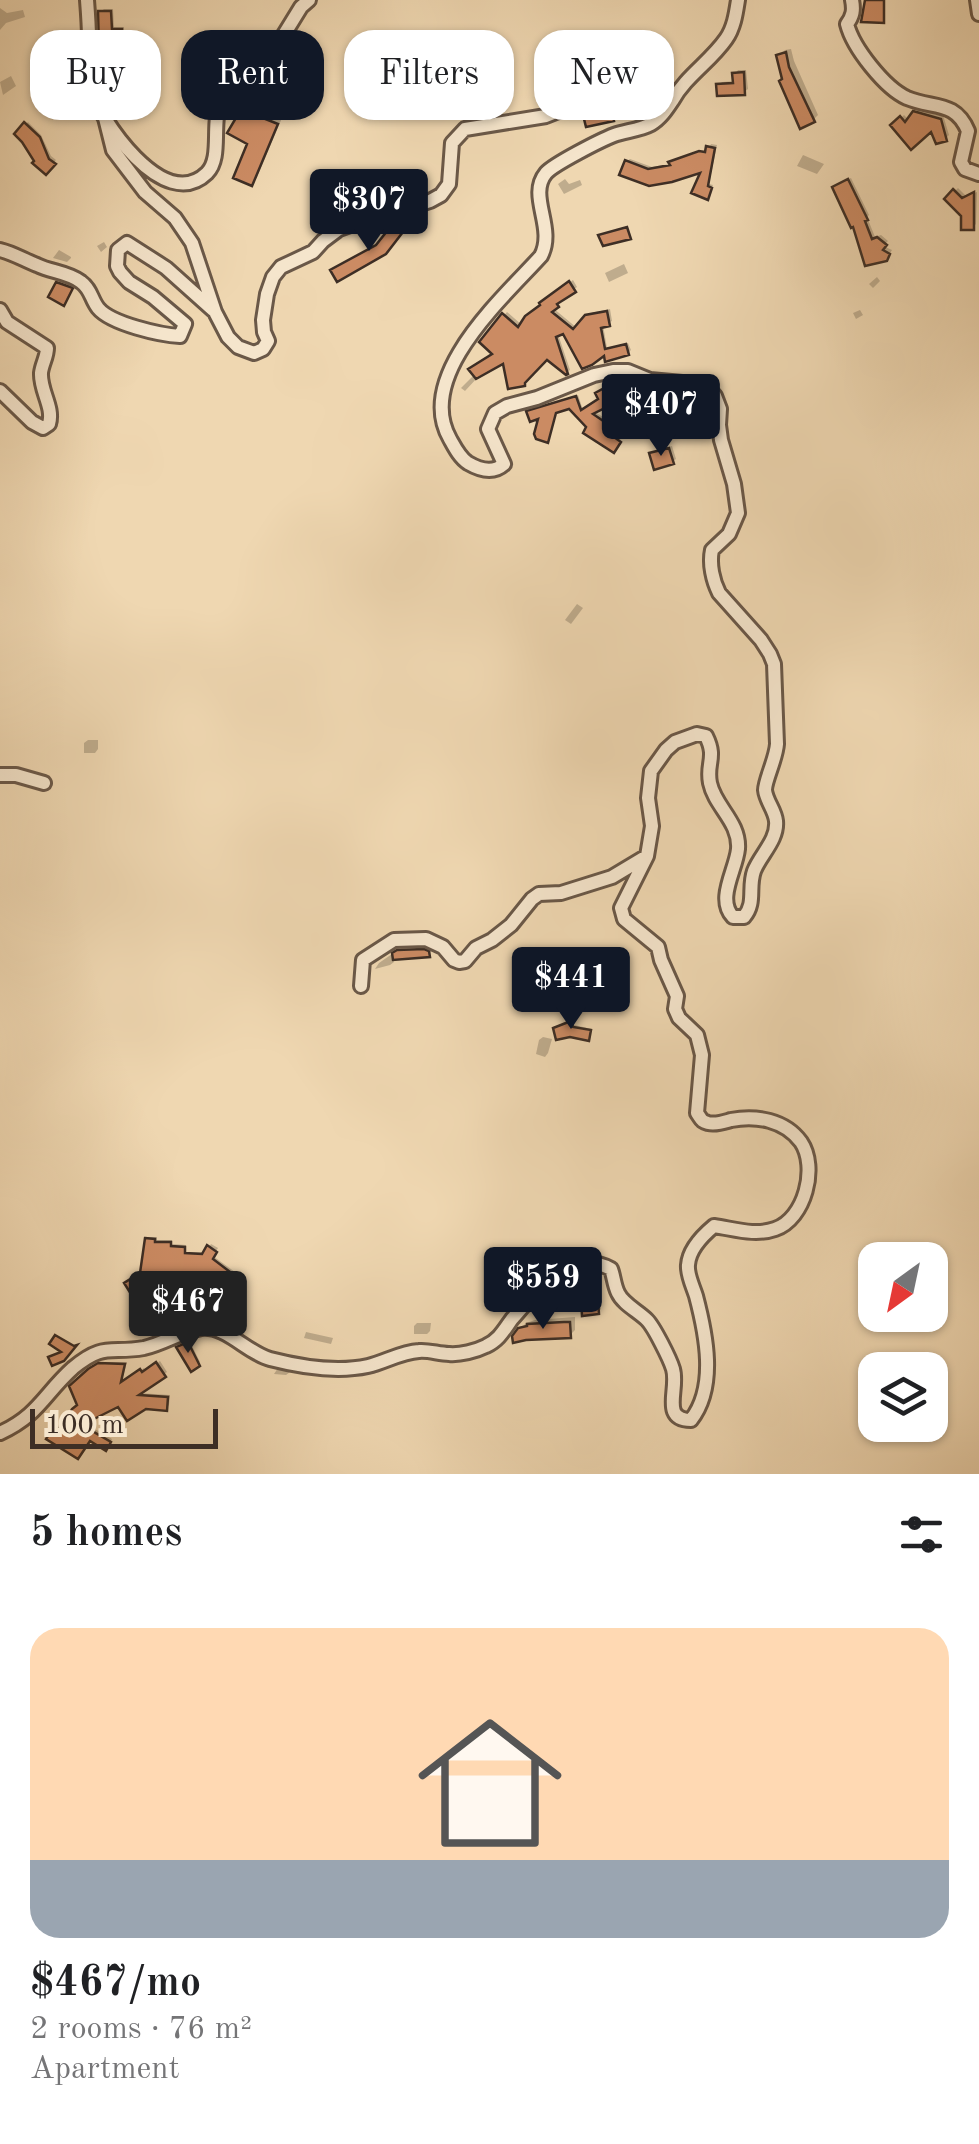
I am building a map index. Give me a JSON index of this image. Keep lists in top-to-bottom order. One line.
{"scale_bar":"100 m","north":"bottom left","page":{"chip":["Buy","Rent","Filters","New"],"price":["$307","$407","$441","$559","$467"],"scale":"100 m","heading":"5 homes","list":[{"name":"$467/mo","note":"2 rooms · 76 m² · Apartment"}]}}
